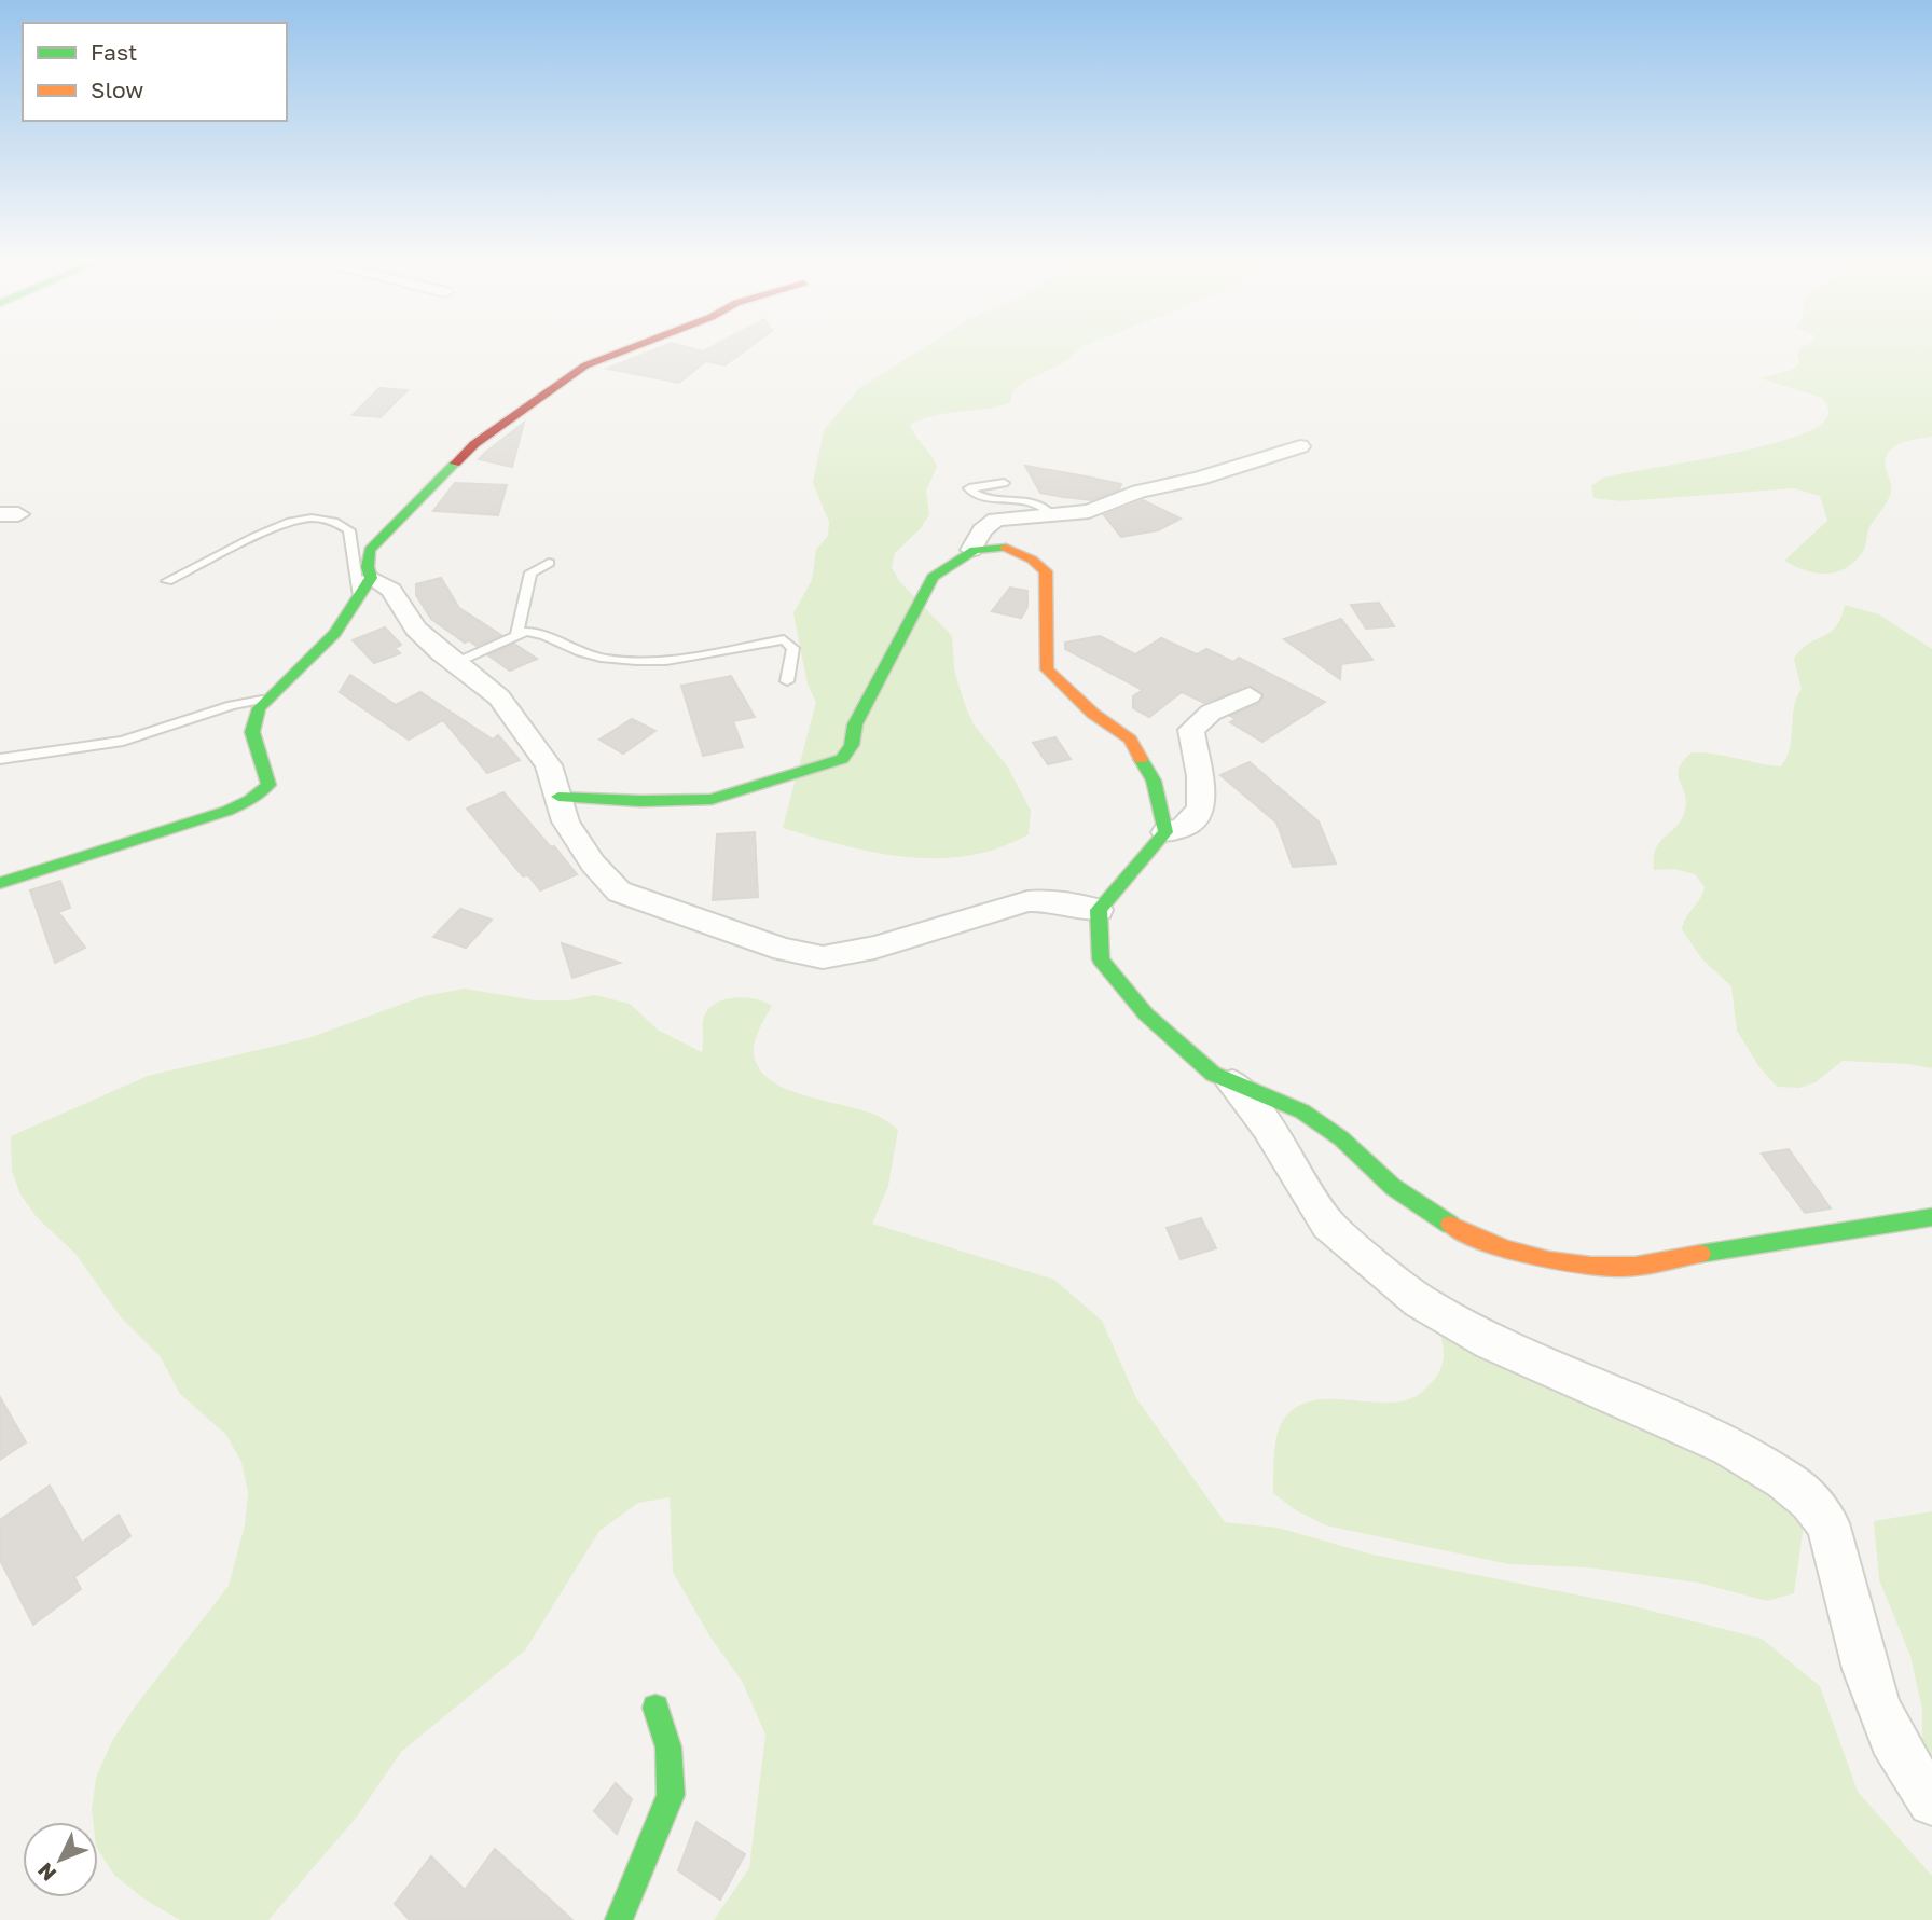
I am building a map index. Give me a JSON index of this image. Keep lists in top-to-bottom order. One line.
{"legend":["Fast","Slow"],"north":"bottom left"}
